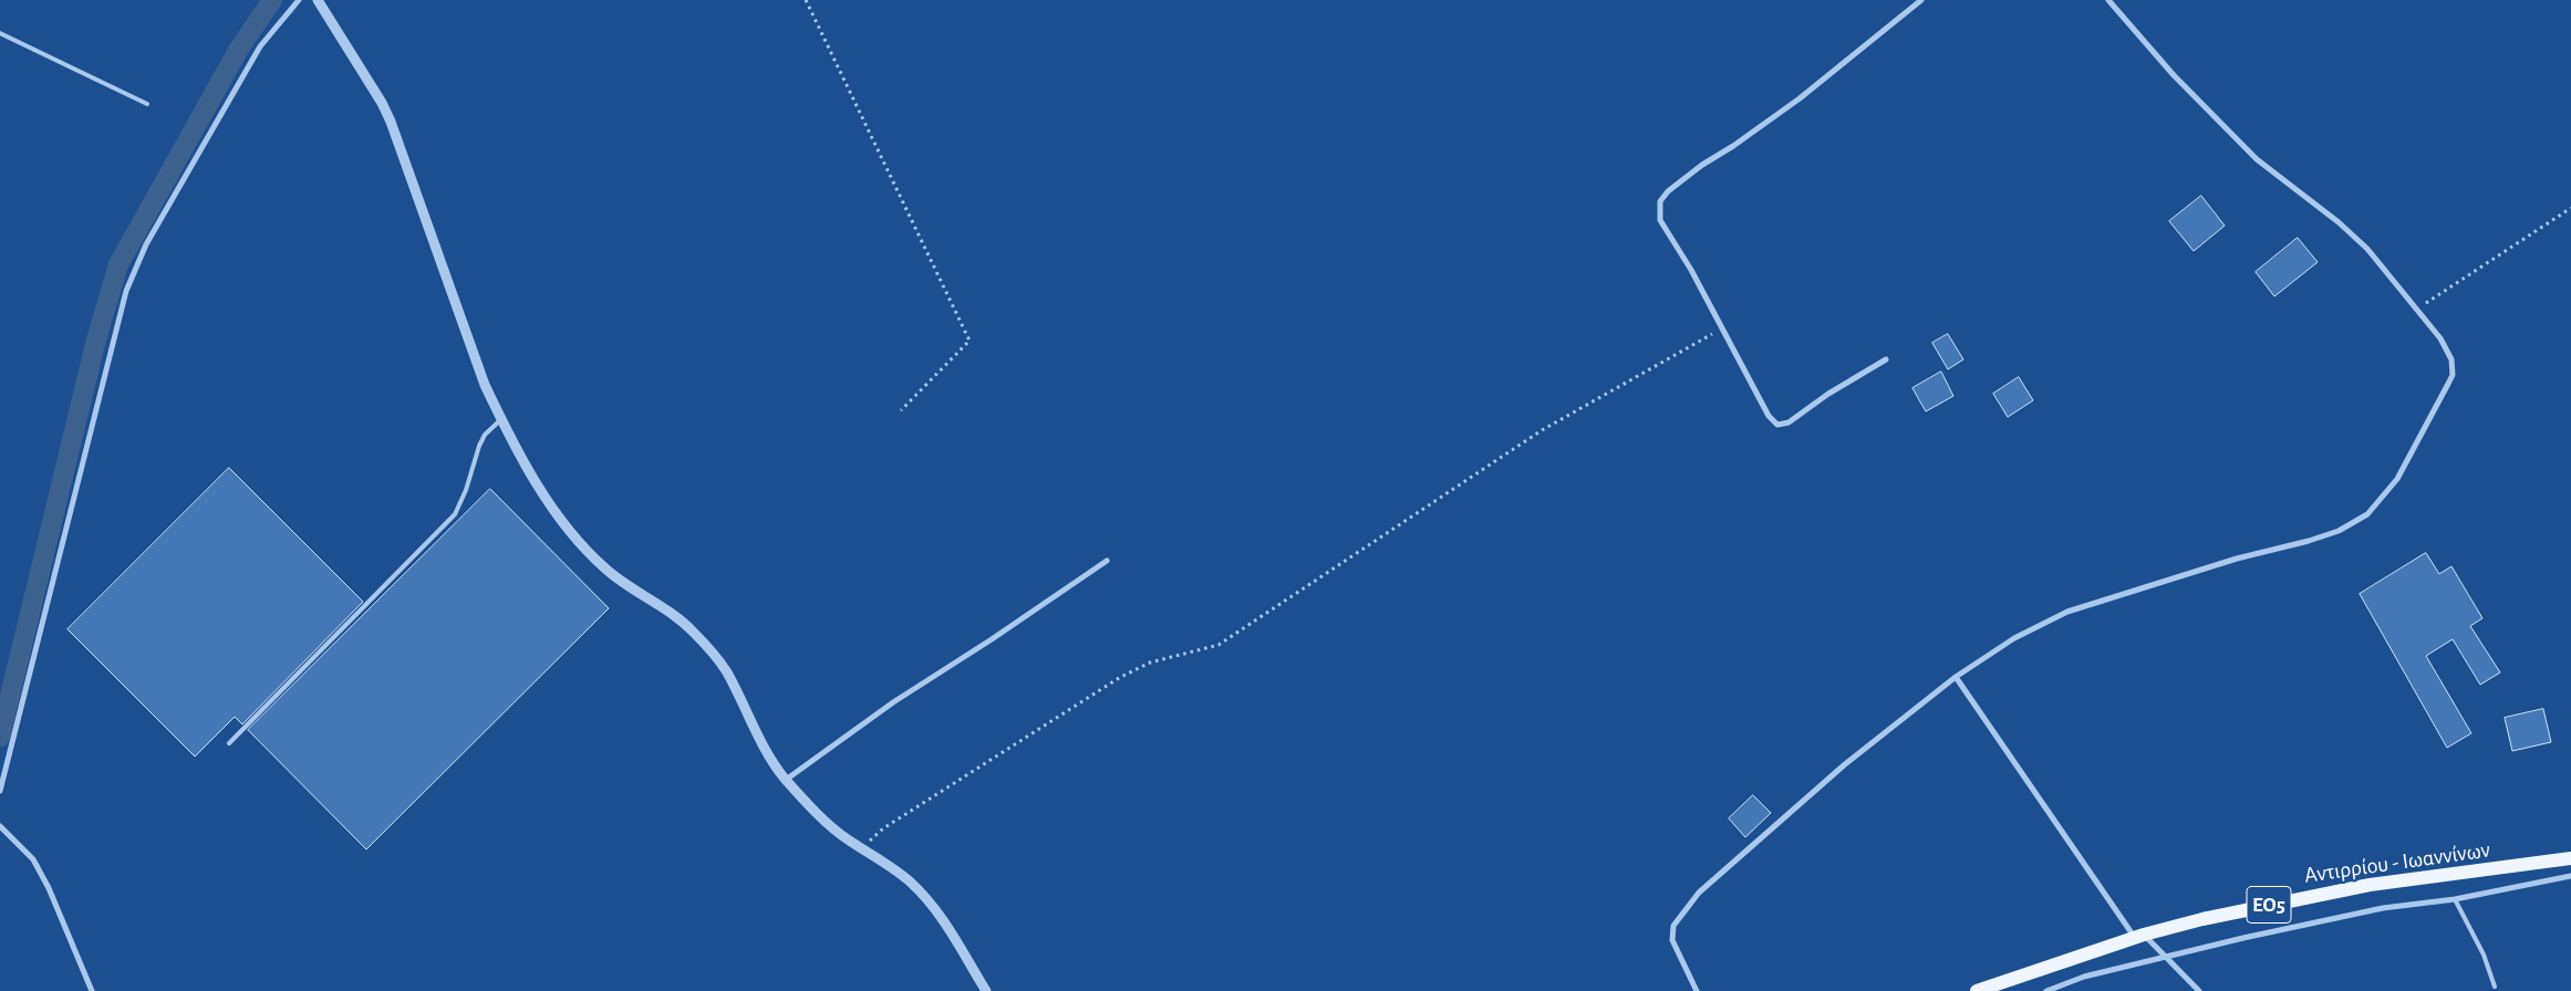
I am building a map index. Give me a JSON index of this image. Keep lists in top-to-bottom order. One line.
{"streets":{"main road":["Αντιρρίου - Ιωαννίνων","ΕΟ5"]}}
